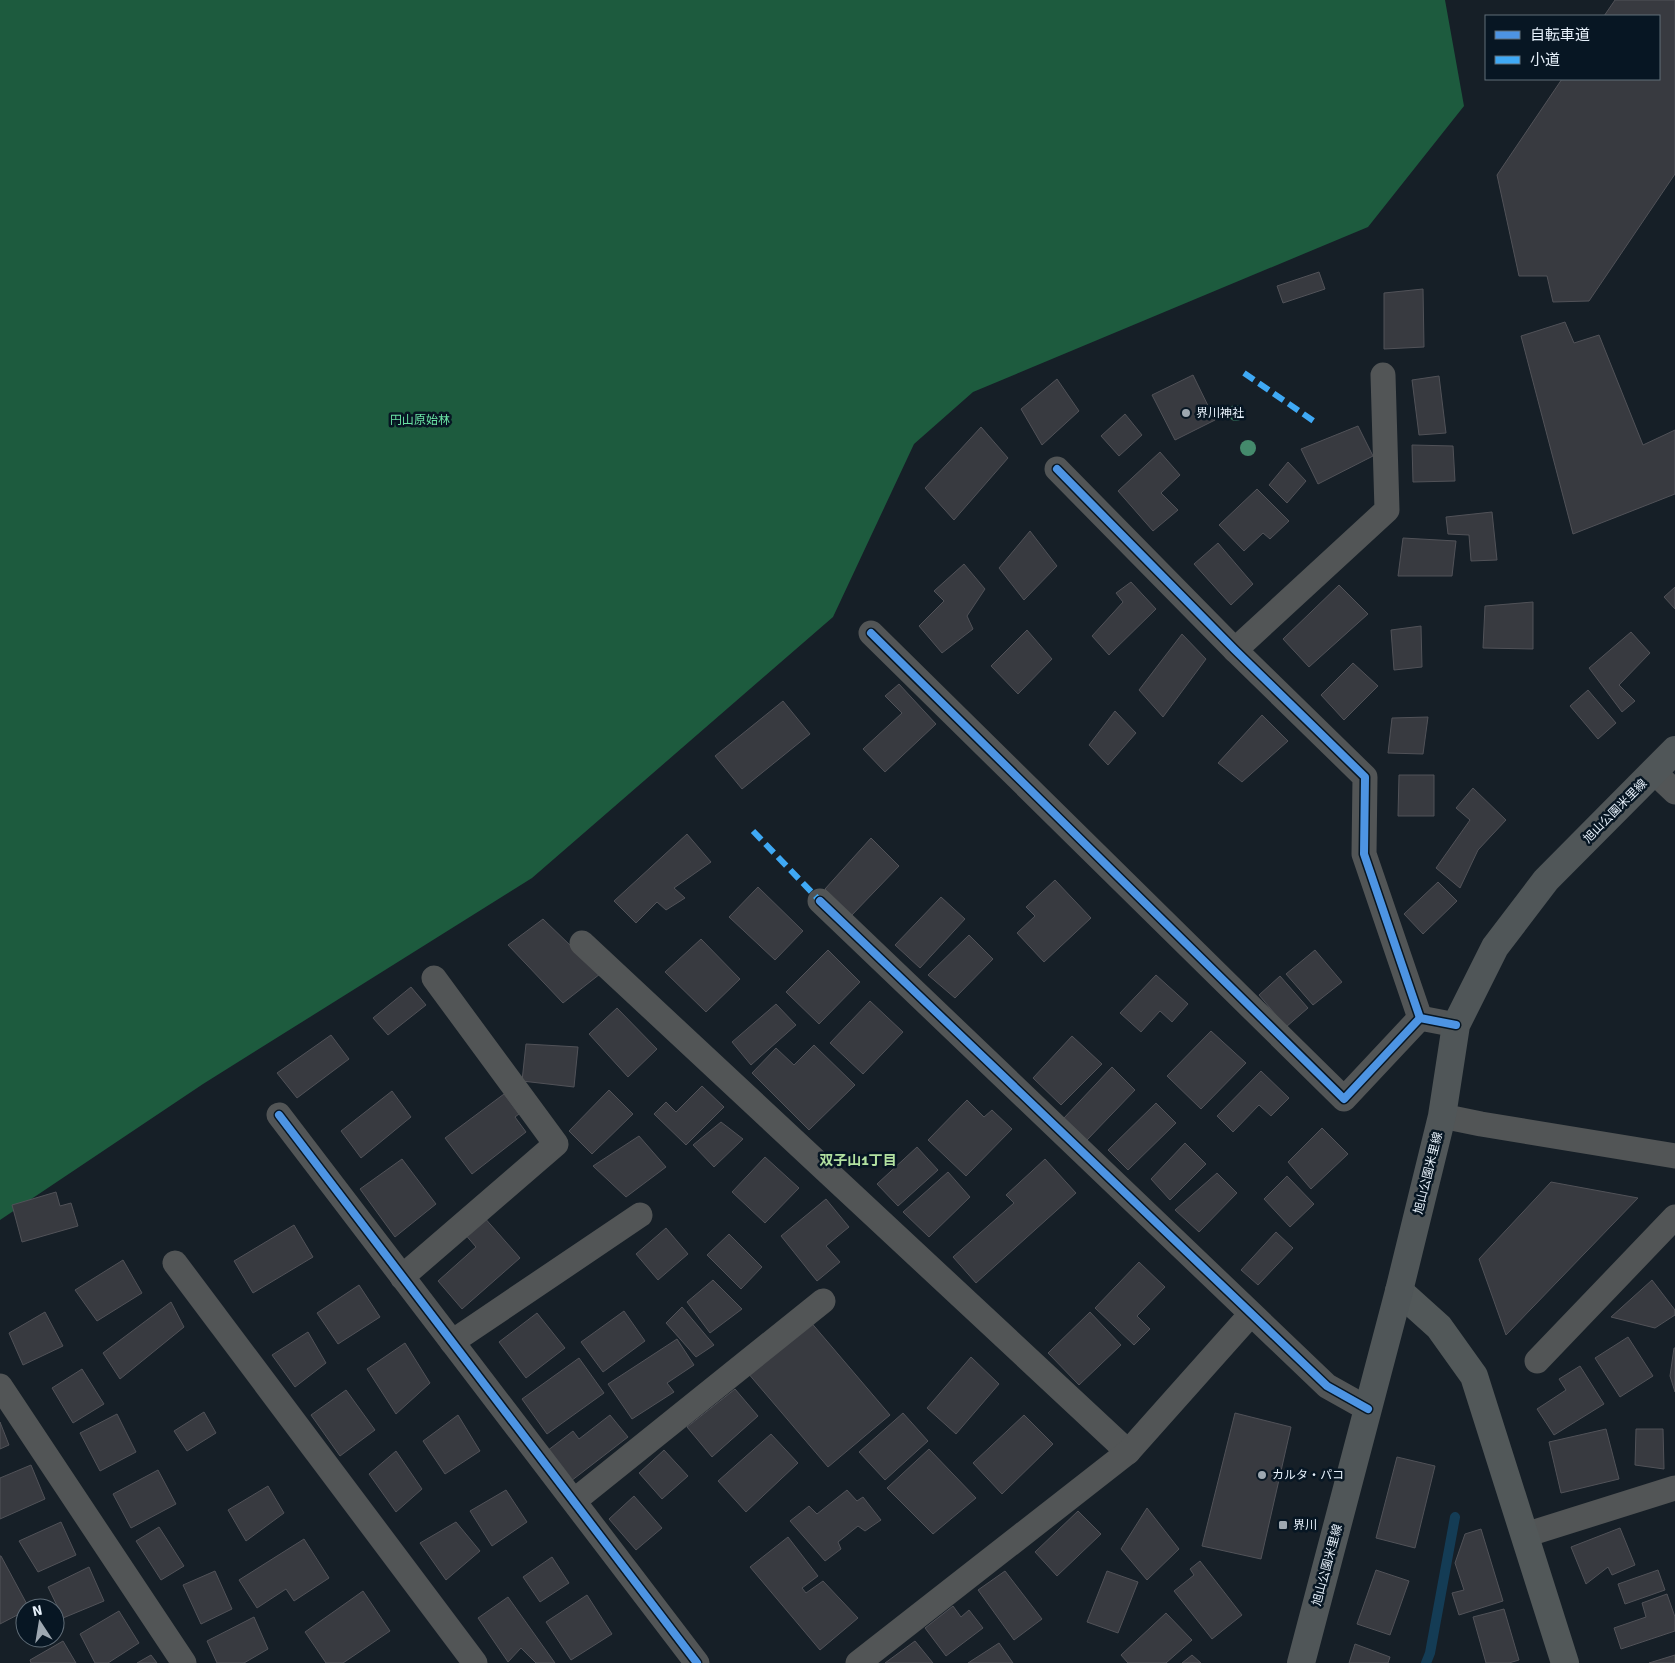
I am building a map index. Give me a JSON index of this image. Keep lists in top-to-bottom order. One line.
{"streets":{"main road":["旭山公園米里線"]},"districts":["双子山1丁目"],"parks":["円山原始林"],"places":{"other":["界川神社","カルタ・パコ"],"transit":["界川"]},"legend":["自転車道","小道"],"north":"top"}
